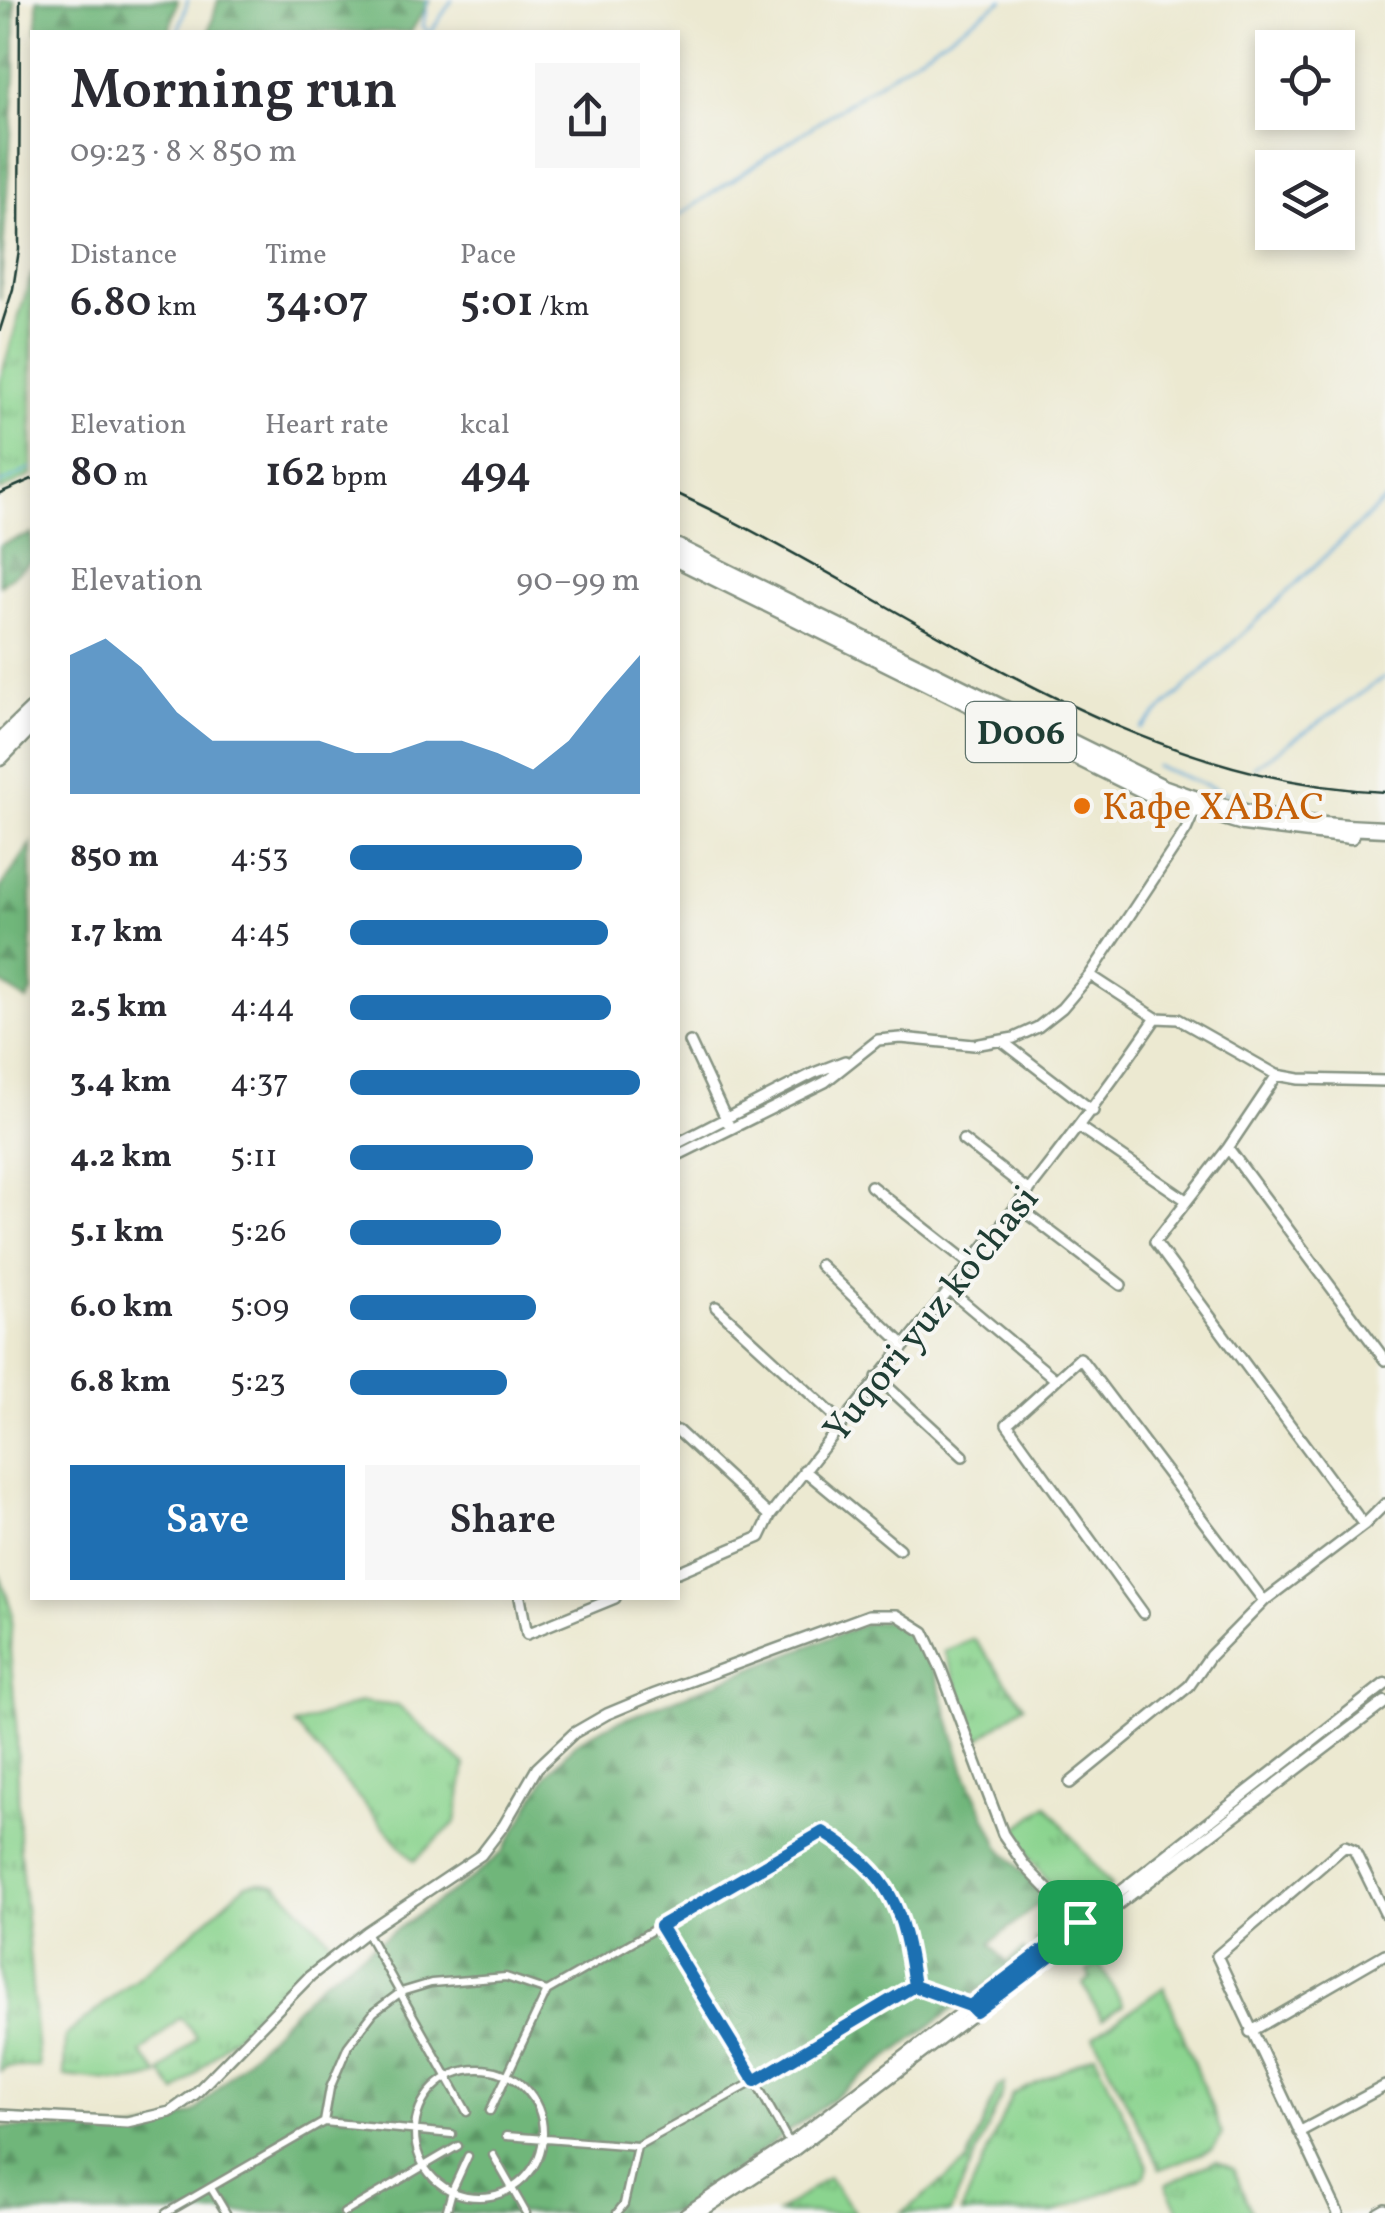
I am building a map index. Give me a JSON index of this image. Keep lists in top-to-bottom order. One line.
{"streets":{"main road":["D006"],"street":["Yuqori yuz ko'chasi"]},"places":["Кафе ХАВАС"],"page":{"heading":["Morning run","09:23 · 8 × 850 m"],"stats":[["Distance","6.80 km"],["Time","34:07"],["Pace","5:01 /km"],["Elevation","80 m"],["Heart rate","162 bpm"],["kcal","494"]],"chart":["Elevation","90–99 m"],"list":[{"name":"850 m","note":"4:53"},{"name":"1.7 km","note":"4:45"},{"name":"2.5 km","note":"4:44"},{"name":"3.4 km","note":"4:37"},{"name":"4.2 km","note":"5:11"},{"name":"5.1 km","note":"5:26"},{"name":"6.0 km","note":"5:09"},{"name":"6.8 km","note":"5:23"}],"buttons":["Save","Share"]}}
